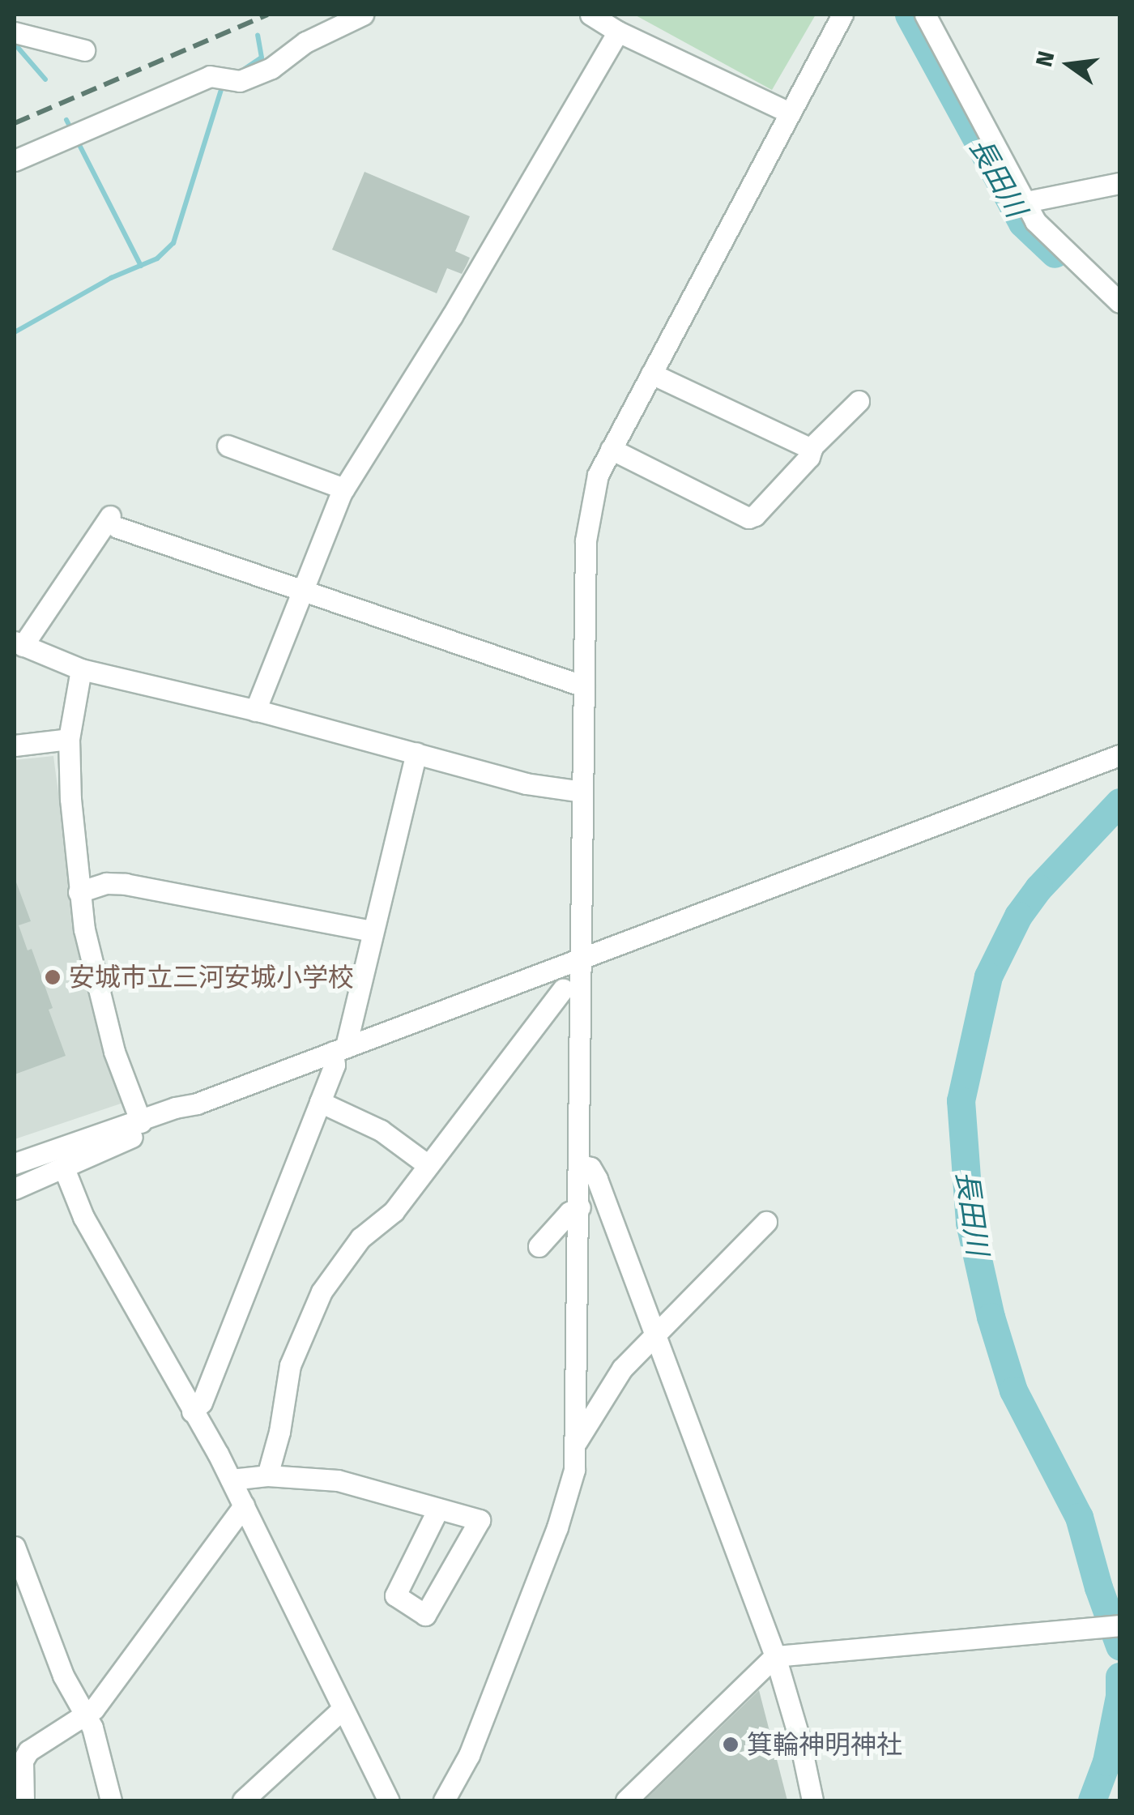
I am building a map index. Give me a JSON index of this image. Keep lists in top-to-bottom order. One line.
{"water":["長田川"],"places":["安城市立三河安城小学校","箕輪神明神社"],"north":"left"}
